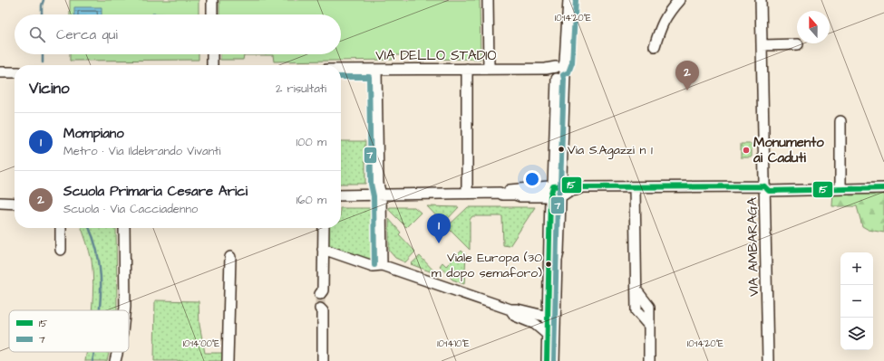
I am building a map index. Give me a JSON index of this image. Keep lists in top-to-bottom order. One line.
{"streets":{"street":["VIA DELLO STADIO","VIA AMBARAGA"]},"places":["Via S.Agazzi n 1","Monumento ai Caduti","Viale Europa (30 m dopo semaforo)"],"lines":["transit line 7","transit line 15"],"legend":["15","7"],"north":"top","page":{"search":"Cerca qui","pins":["2","1"],"heading":["Vicino","2 risultati"],"list":[{"mark":"1","name":"Mompiano","note":"Metro · Via Ildebrando Vivanti","value":"100 m"},{"mark":"2","name":"Scuola Primaria Cesare Arici","note":"Scuola · Via Cacciadenno","value":"160 m"}],"map_buttons":["+","−"]},"coordinates":["10°14'20\"E","10°14'00\"E","10°14'10\"E"]}
